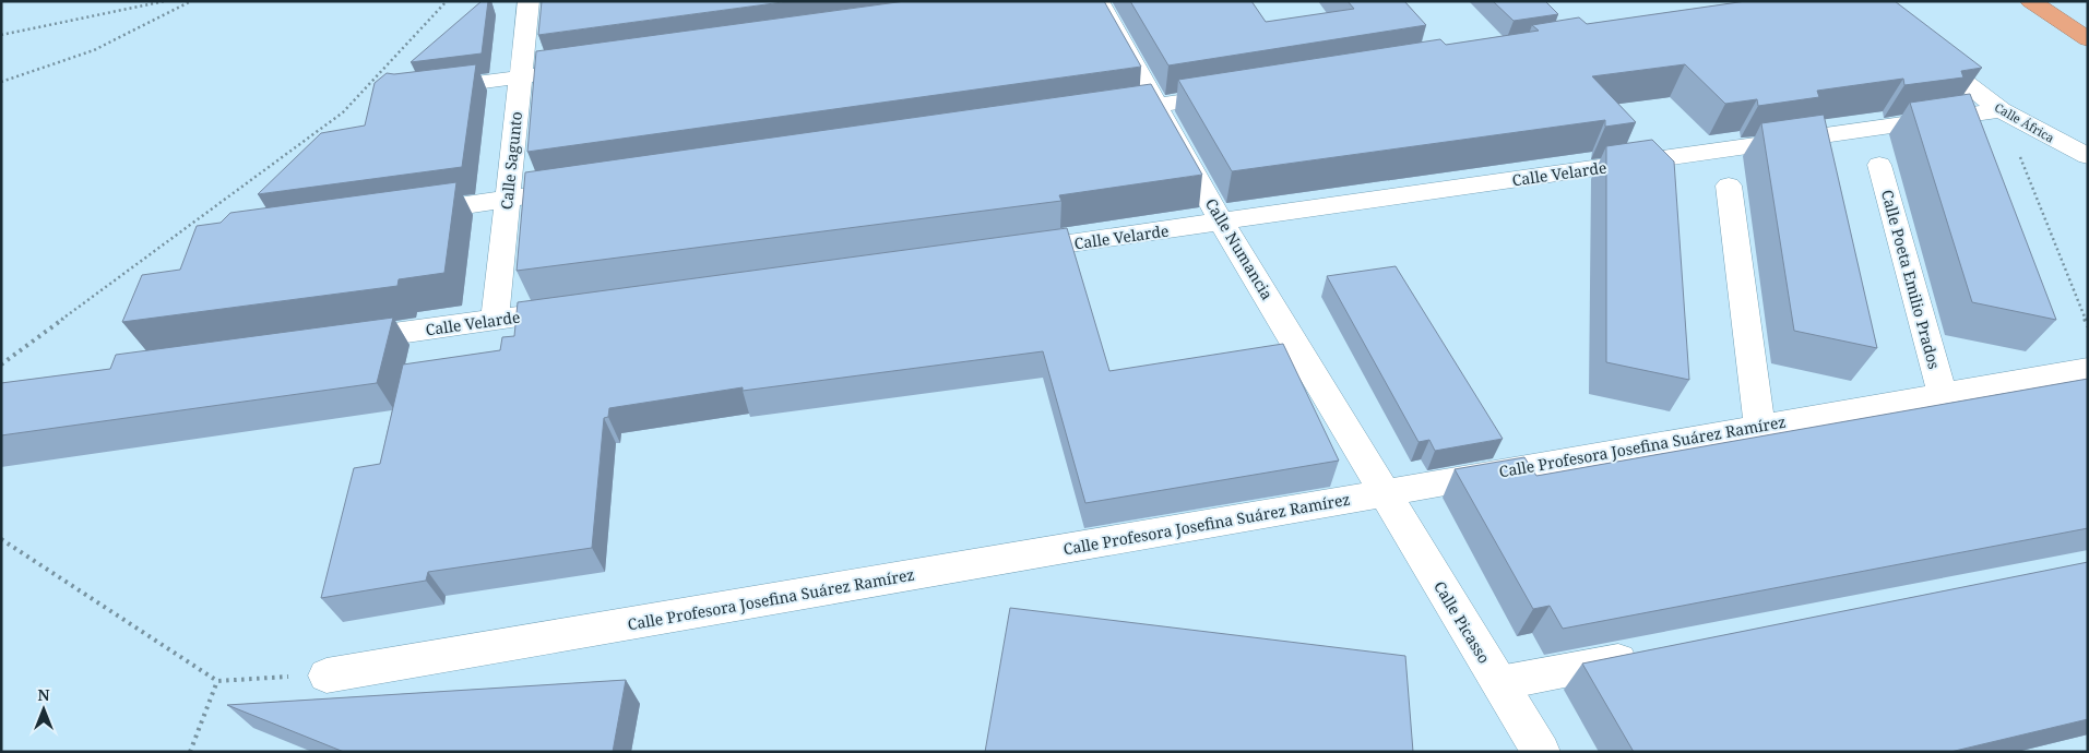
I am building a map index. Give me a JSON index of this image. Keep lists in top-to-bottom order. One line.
{"streets":{"street":["Calle África","Calle Sagunto","Calle Velarde","Calle Numancia","Calle Poeta Emilio Prados","Calle Profesora Josefina Suárez Ramírez","Calle Picasso"]},"crossings":[["Calle África","Calle Velarde"],["Calle Sagunto","Calle Velarde"],["Calle Velarde","Calle Numancia"],["Calle Numancia","Calle Profesora Josefina Suárez Ramírez"],["Calle Numancia","Calle Picasso"],["Calle Poeta Emilio Prados","Calle Profesora Josefina Suárez Ramírez"],["Calle Profesora Josefina Suárez Ramírez","Calle Picasso"]],"north":"top"}
